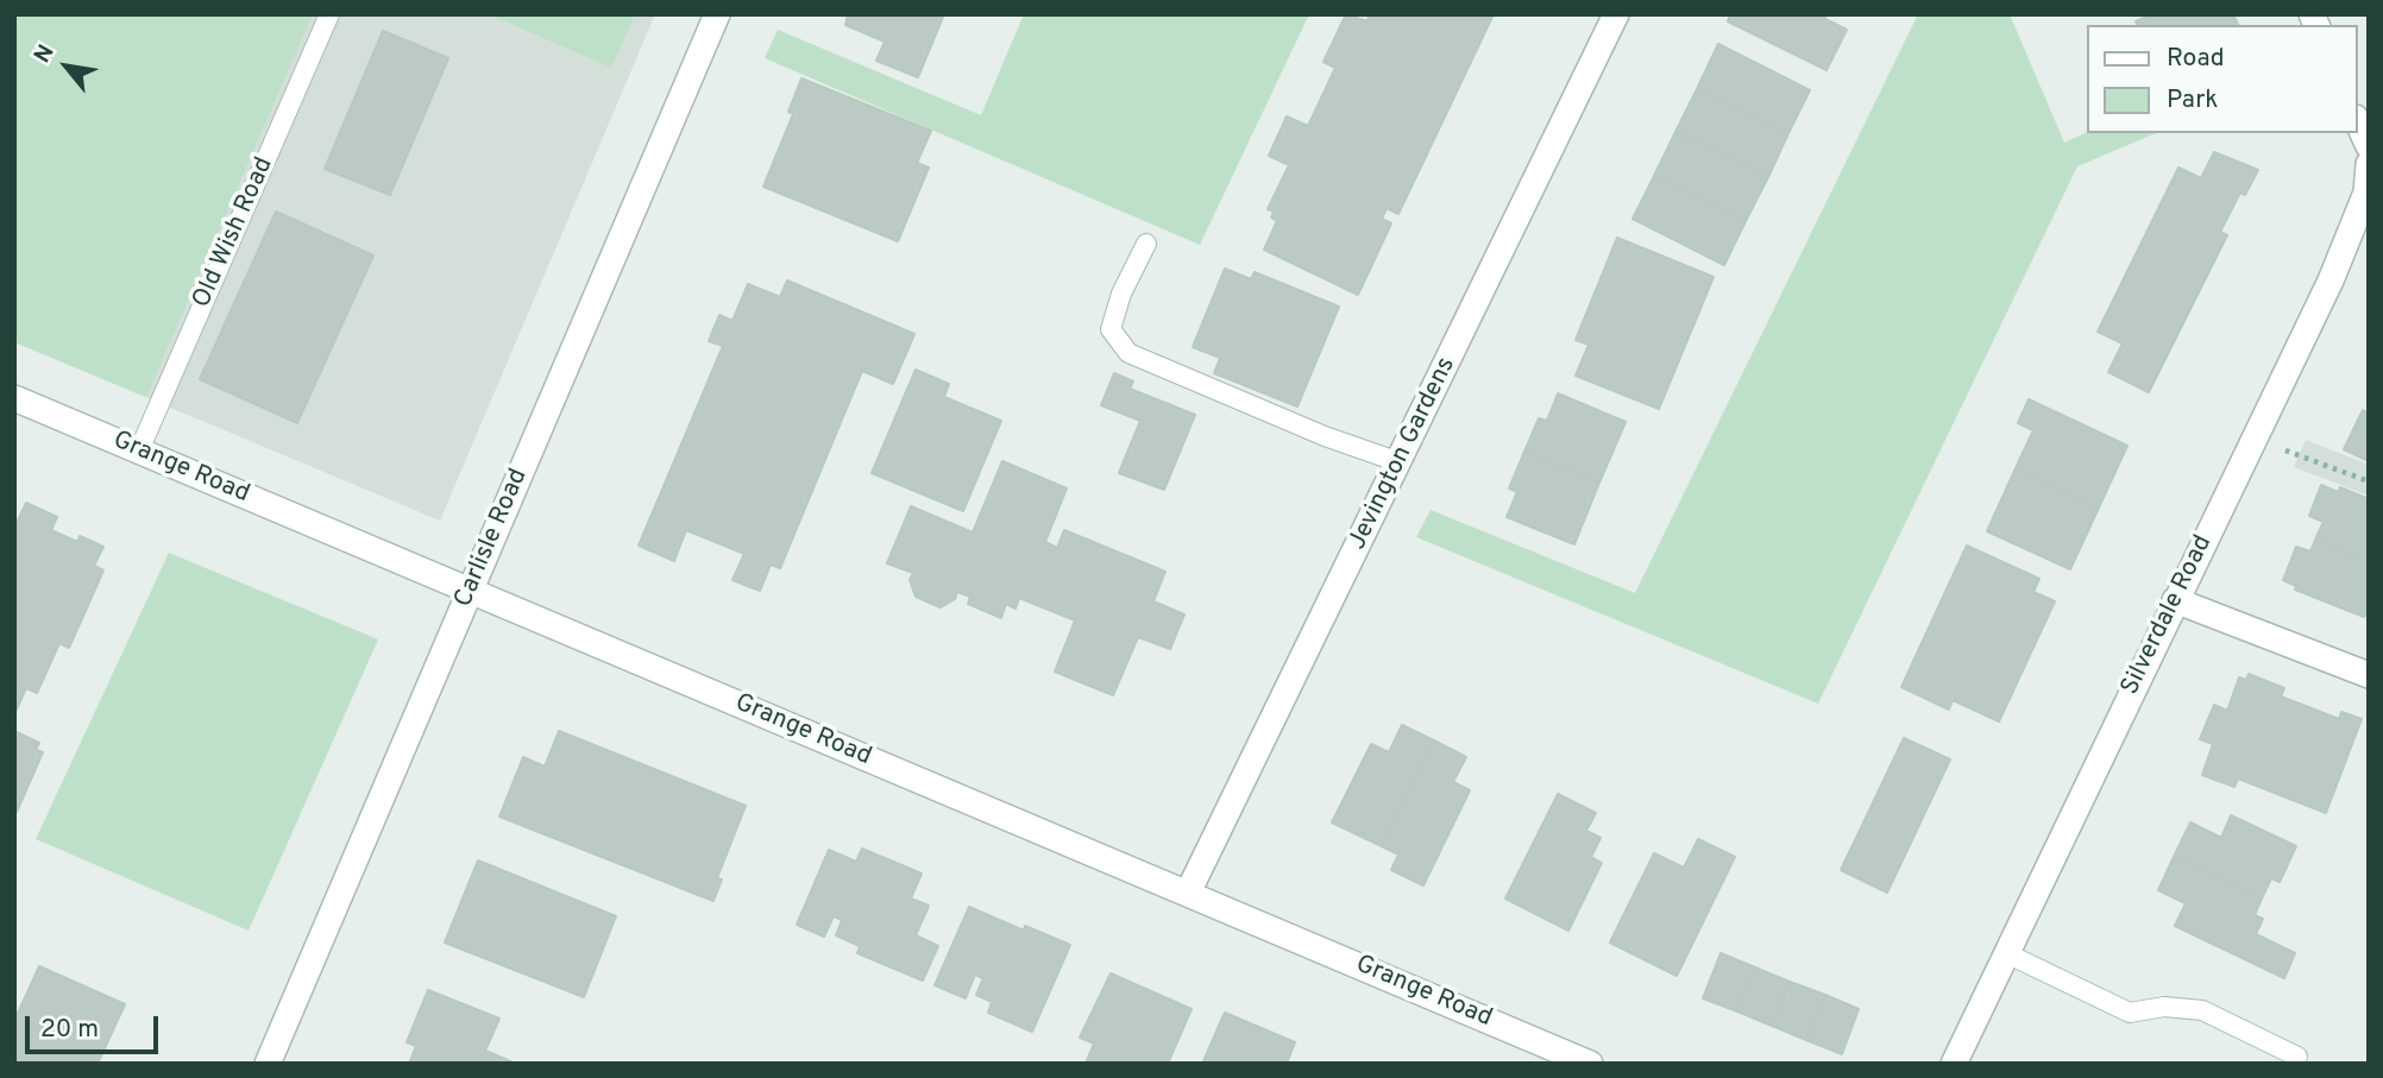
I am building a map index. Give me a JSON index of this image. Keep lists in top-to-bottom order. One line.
{"streets":{"street":["Jevington Gardens","Grange Road","Carlisle Road","Silverdale Road"],"lane":["Old Wish Road"]},"crossings":[["Old Wish Road","Grange Road"],["Jevington Gardens","Grange Road"],["Grange Road","Carlisle Road"]],"legend":["Road","Park"],"scale_bar":"20 m","north":"top left"}
